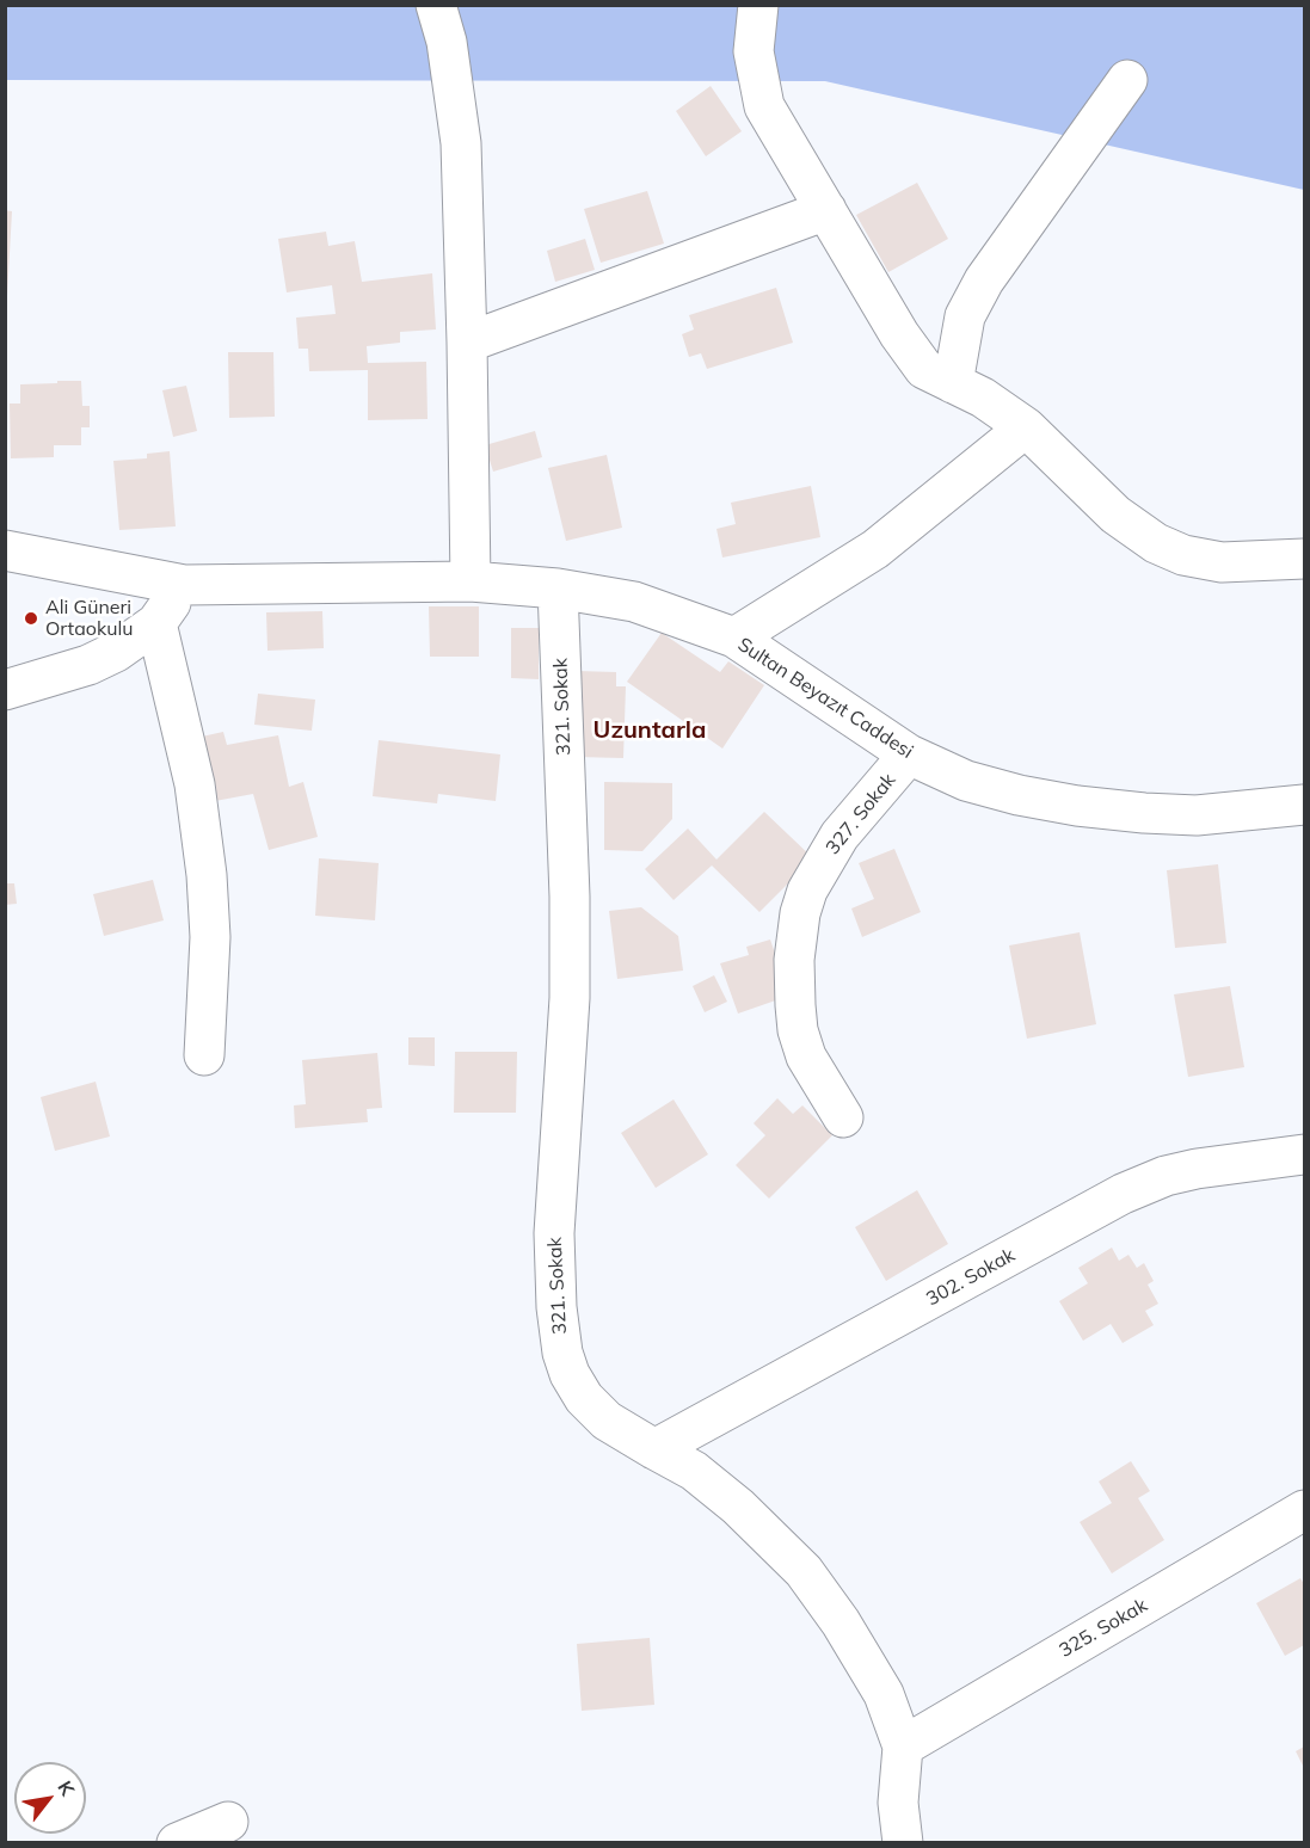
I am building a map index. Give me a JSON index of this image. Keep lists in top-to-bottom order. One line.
{"streets":{"street":["Sultan Beyazıt Caddesi","321. Sokak","327. Sokak","302. Sokak","325. Sokak"]},"crossings":[["Sultan Beyazıt Caddesi","321. Sokak"],["Sultan Beyazıt Caddesi","327. Sokak"],["321. Sokak","302. Sokak"],["321. Sokak","325. Sokak"]],"districts":["Uzuntarla"],"places":["Ali Güneri Ortaokulu"],"north":"top right"}
